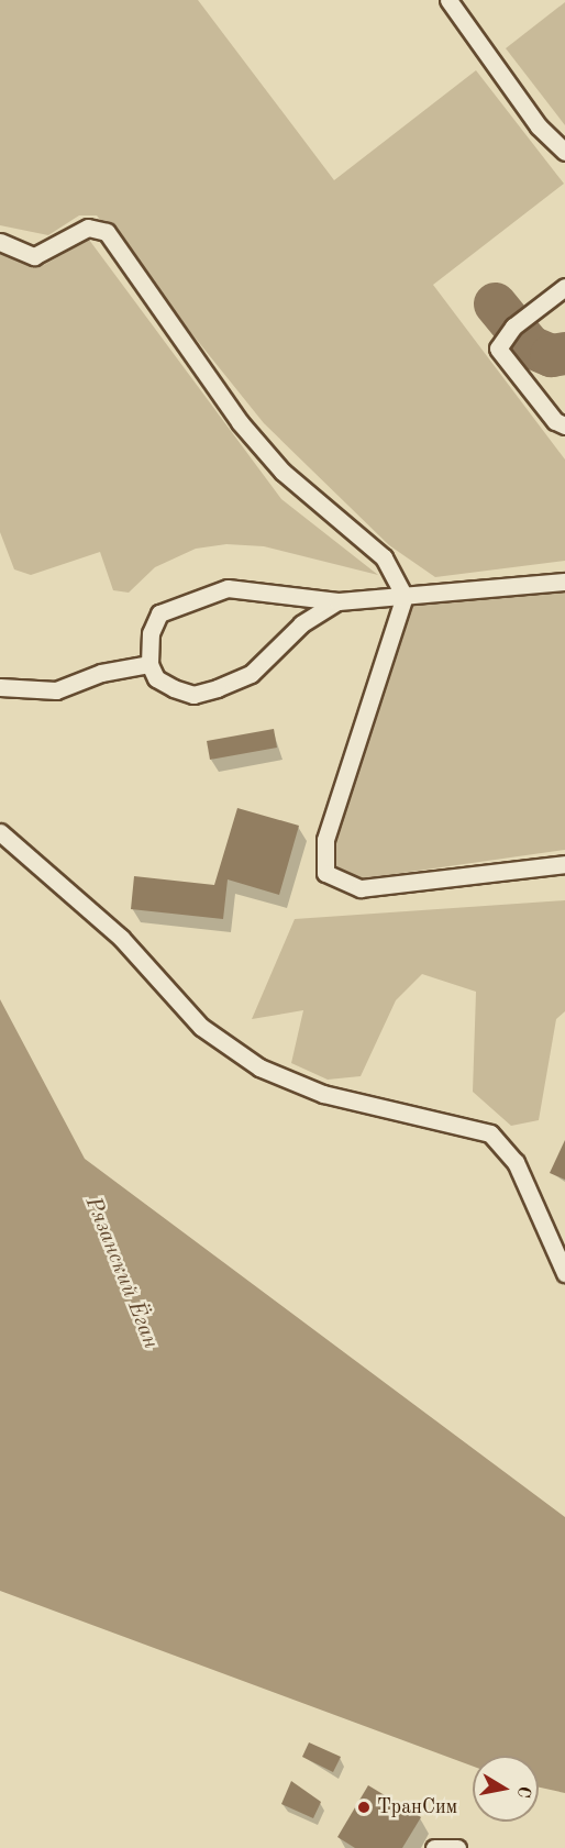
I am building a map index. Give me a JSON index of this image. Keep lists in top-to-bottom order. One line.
{"water":["Рязанский Ёган"],"places":["ТранСим"],"north":"right"}
